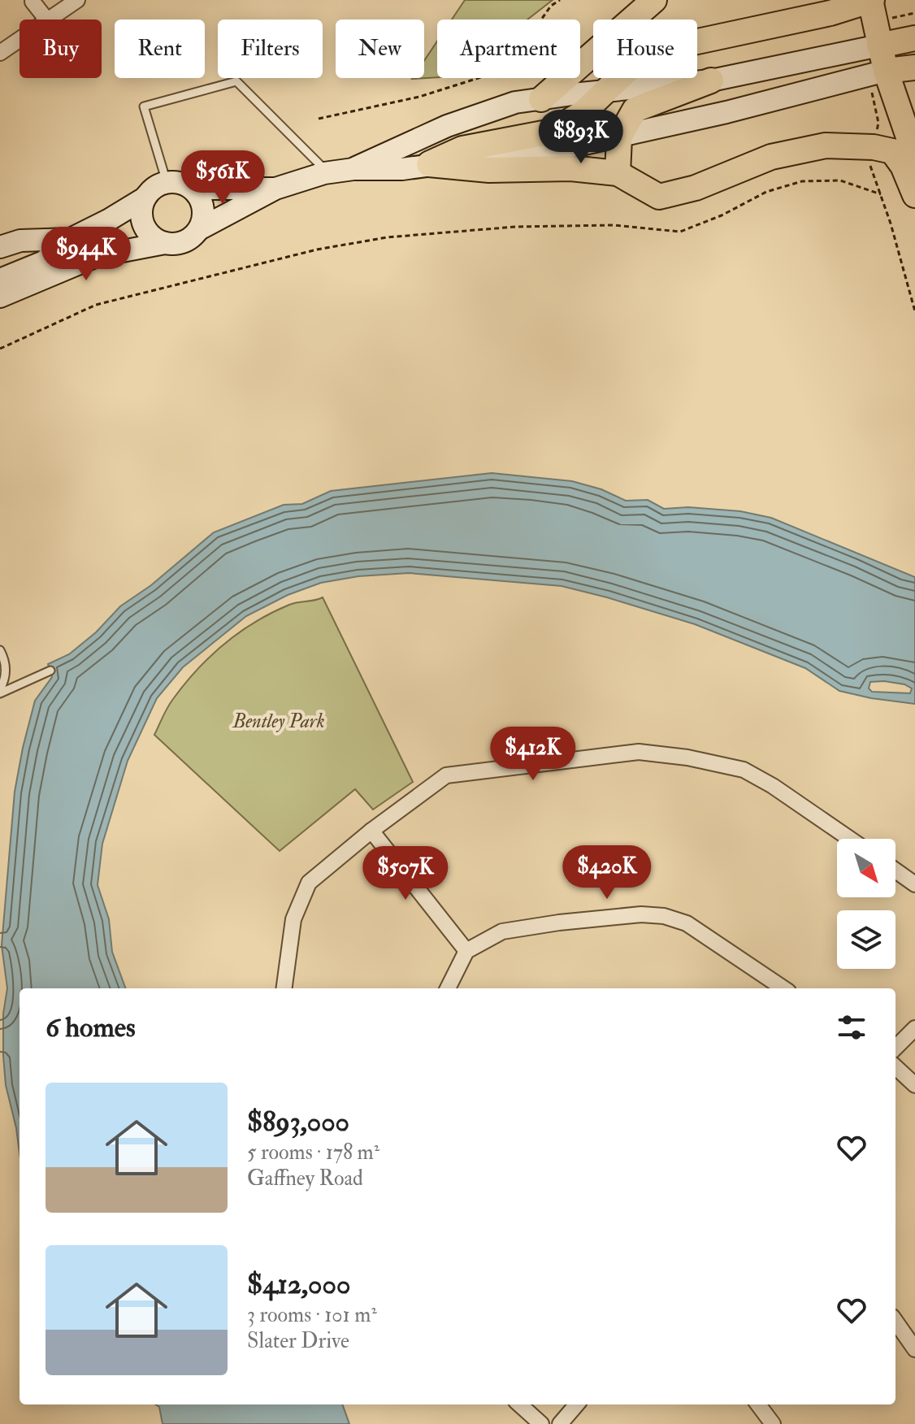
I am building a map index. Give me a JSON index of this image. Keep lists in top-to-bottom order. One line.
{"parks":["Bentley Park"],"north":"bottom right","page":{"chip":["Buy","Rent","Filters","New","Apartment","House"],"price":["$893K","$561K","$944K","$412K","$420K","$507K"],"heading":"6 homes","list":[{"name":"$893,000","note":"5 rooms · 178 m² · Gaffney Road"},{"name":"$412,000","note":"3 rooms · 101 m² · Slater Drive"}]}}
